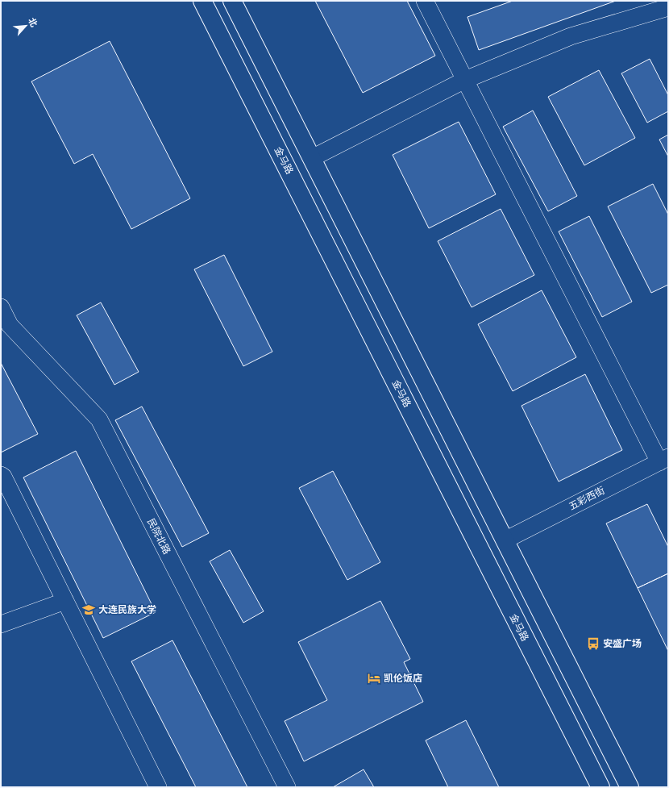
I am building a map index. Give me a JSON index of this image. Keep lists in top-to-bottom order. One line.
{"streets":{"main road":["金马路"],"street":["五彩西街","民院北路"]},"places":{"school or university":["大连民族大学"],"bus stop":["安盛广场"],"hotel":["凯伦饭店"]},"north":"top right"}
